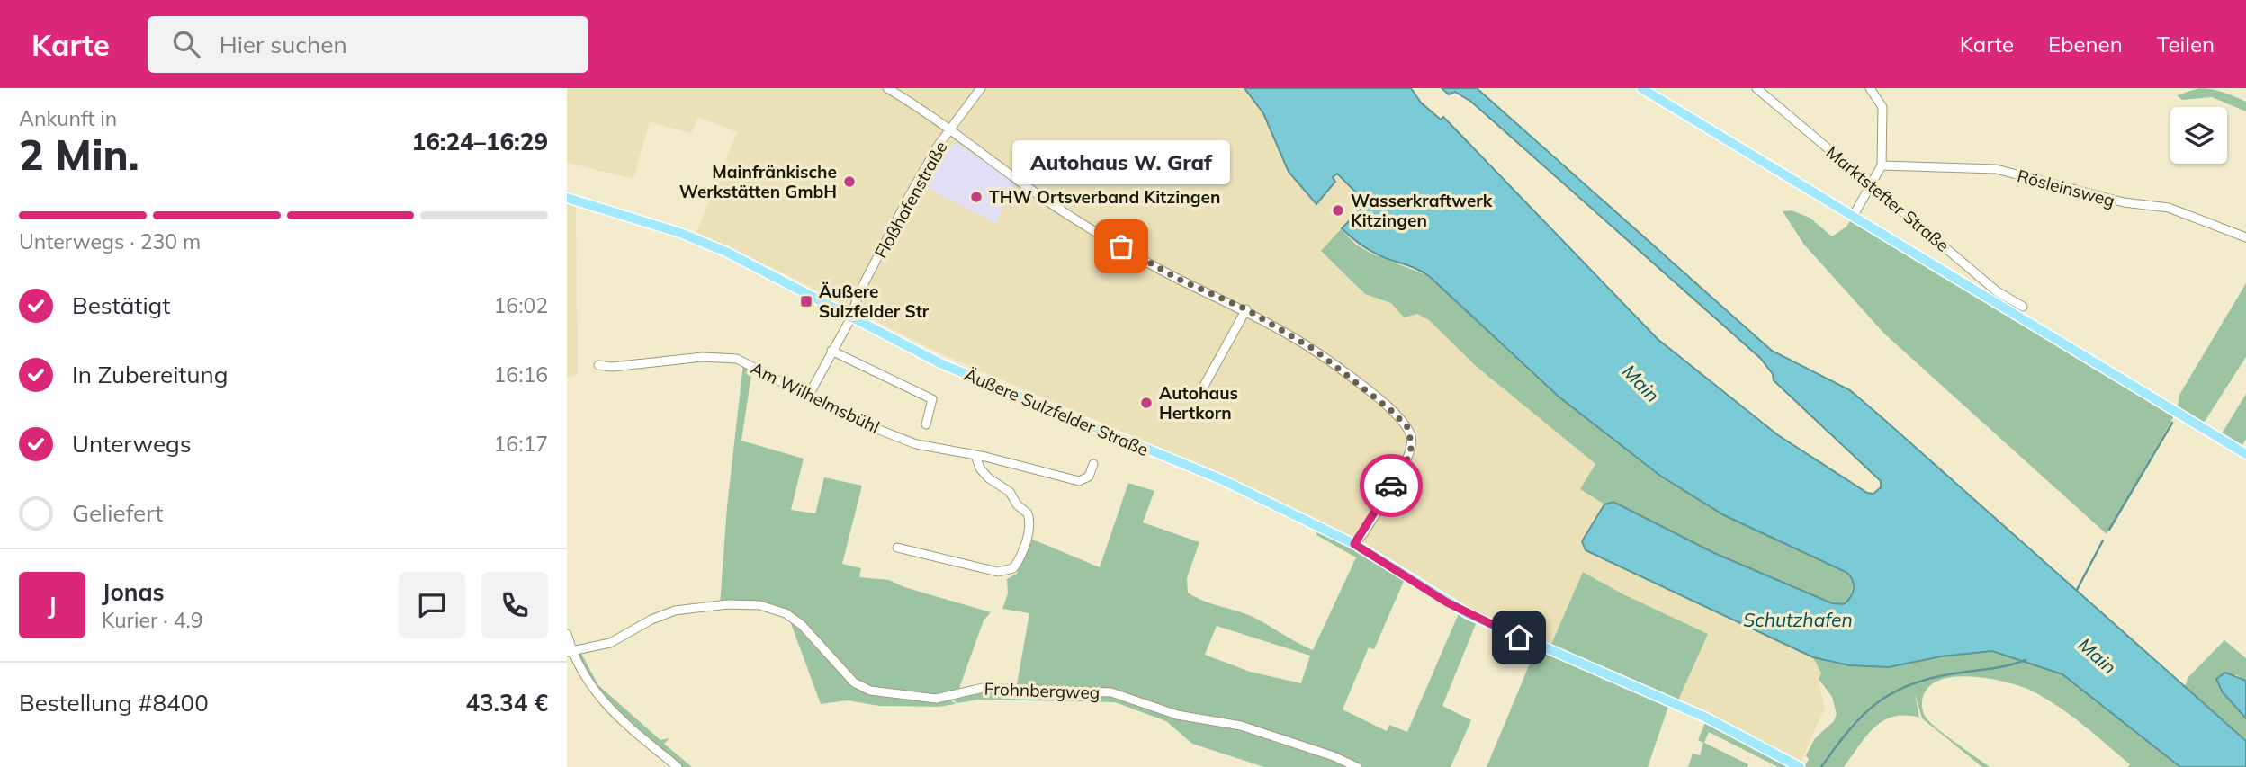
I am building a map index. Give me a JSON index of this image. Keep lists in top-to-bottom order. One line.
{"streets":{"main road":["Äußere Sulzfelder Straße"],"street":["Rösleinsweg","Marktstefter Straße","Floßhafenstraße","Am Wilhelmsbühl","Frohnbergweg"]},"crossings":[["Floßhafenstraße","Am Wilhelmsbühl"],["Floßhafenstraße","Äußere Sulzfelder Straße"]],"water":["Main","Schutzhafen"],"places":{"other":["Mainfränkische Werkstätten GmbH","THW Ortsverband Kitzingen","Wasserkraftwerk Kitzingen","Autohaus W. Graf","Autohaus Hertkorn"],"transit":["Äußere Sulzfelder Str"]},"page":{"header":"Karte","search":"Hier suchen","nav":["Karte","Ebenen","Teilen"],"heading":["2 Min.","Ankunft in","16:24–16:29"],"panel":["Jonas","Kurier · 4.9","Bestellung #8400","43.34 €"],"bubble":"Autohaus W. Graf","bar":"Unterwegs · 230 m","list":[["Bestätigt","16:02"],["In Zubereitung","16:16"],["Unterwegs","16:17"],"Geliefert"],"round":"J"}}
